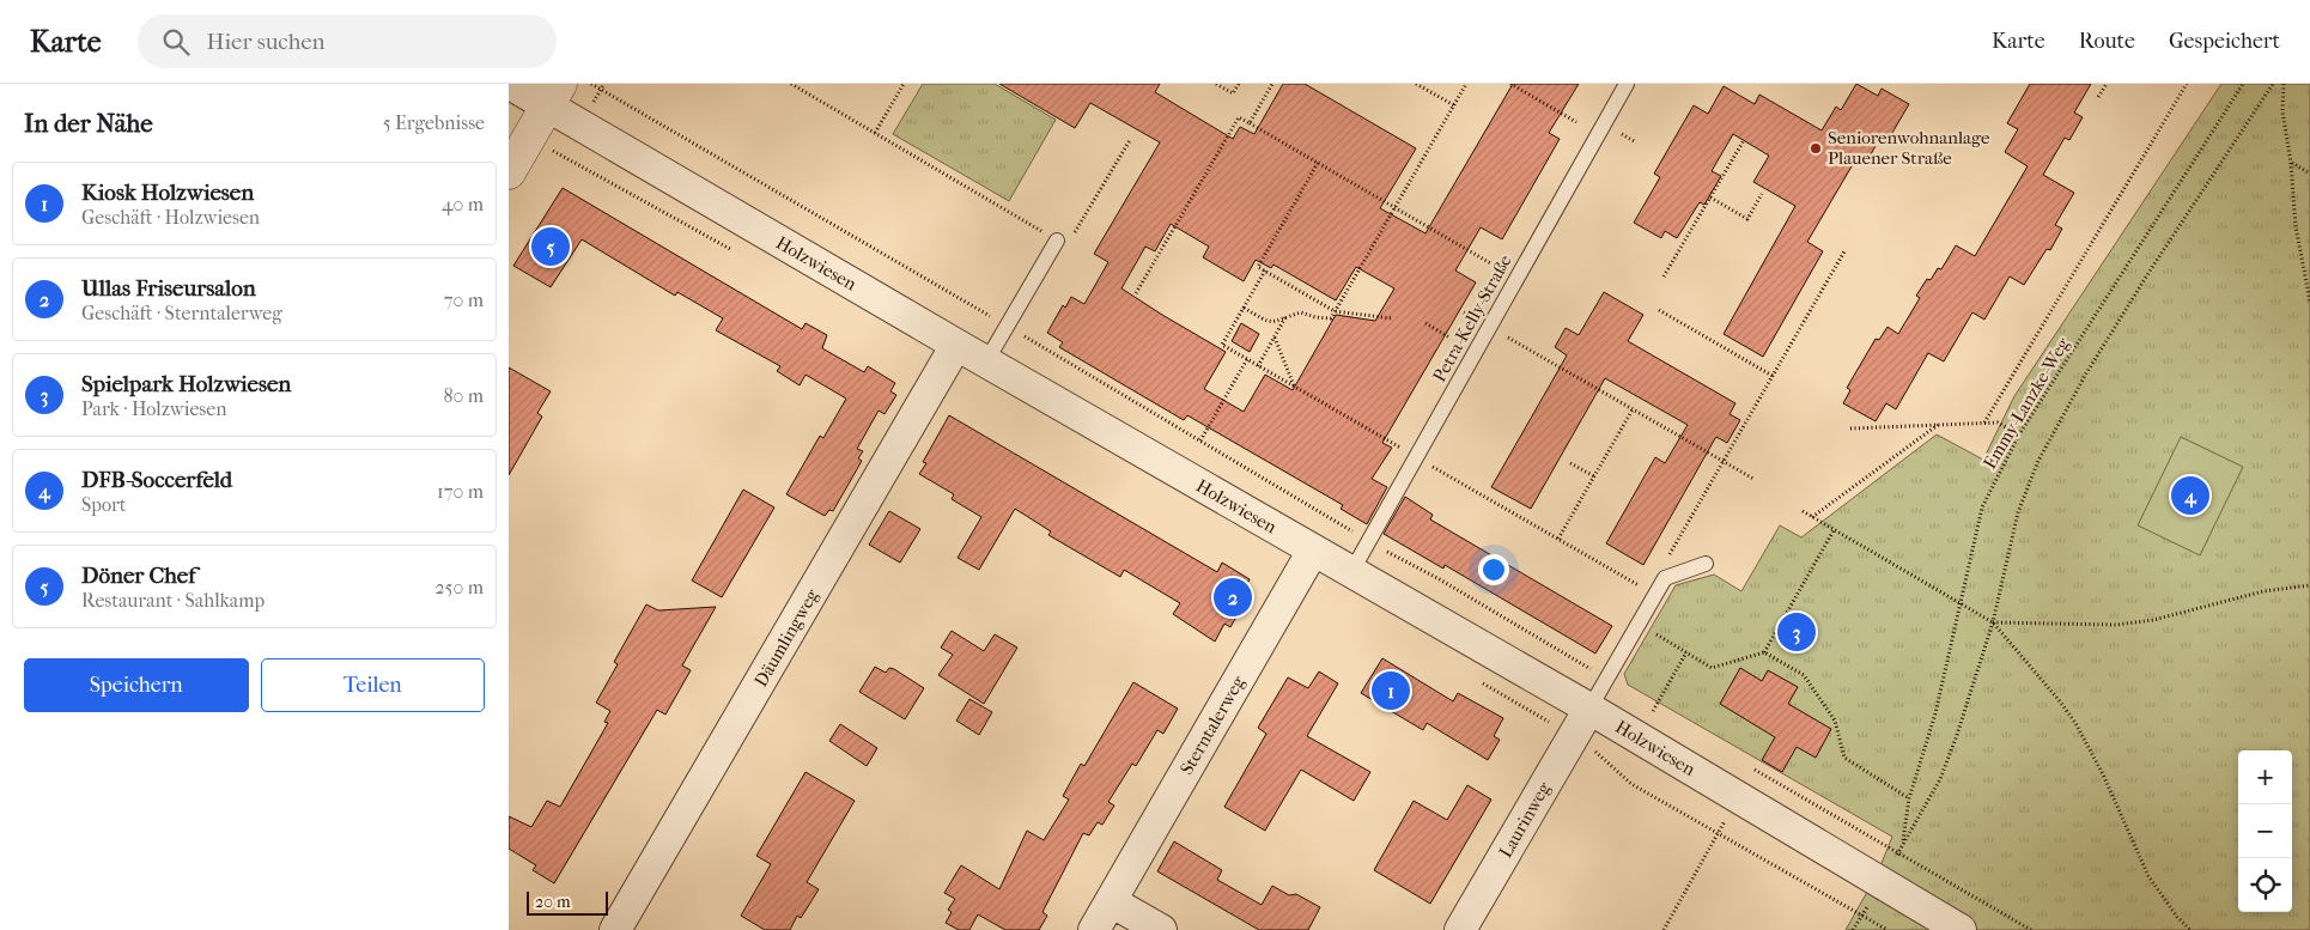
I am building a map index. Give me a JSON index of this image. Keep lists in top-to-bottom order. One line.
{"streets":{"street":["Holzwiesen","Däumlingweg","Sterntalerweg","Laurinweg"],"lane":["Petra-Kelly-Straße"],"path":["Emmy-Lanzke-Weg"]},"crossings":[["Holzwiesen","Petra-Kelly-Straße"],["Holzwiesen","Däumlingweg"],["Holzwiesen","Sterntalerweg"],["Holzwiesen","Laurinweg"]],"places":["Seniorenwohnanlage Plauener Straße"],"scale_bar":"20 m","page":{"header":"Karte","search":"Hier suchen","nav":["Karte","Route","Gespeichert"],"heading":["In der Nähe","5 Ergebnisse"],"list":[{"mark":"1","name":"Kiosk Holzwiesen","note":"Geschäft · Holzwiesen","value":"40 m"},{"mark":"2","name":"Ullas Friseursalon","note":"Geschäft · Sterntalerweg","value":"70 m"},{"mark":"3","name":"Spielpark Holzwiesen","note":"Park · Holzwiesen","value":"80 m"},{"mark":"4","name":"DFB-Soccerfeld","note":"Sport","value":"170 m"},{"mark":"5","name":"Döner Chef","note":"Restaurant · Sahlkamp","value":"250 m"}],"pins":["5","4","2","3","1"],"buttons":["Speichern","Teilen"],"map_buttons":["+","−"],"scale":"20 m"}}
